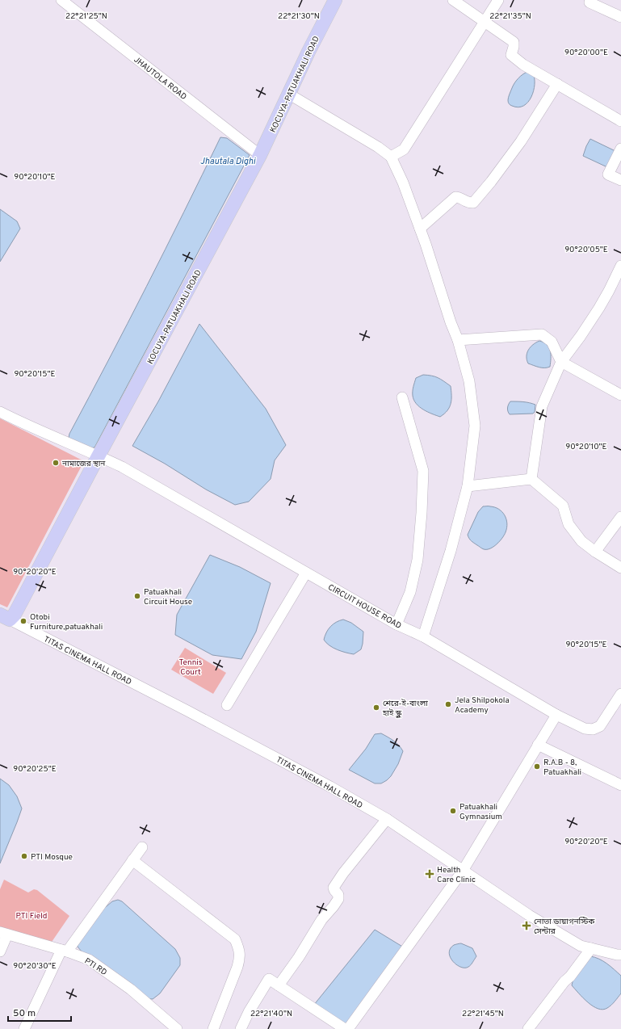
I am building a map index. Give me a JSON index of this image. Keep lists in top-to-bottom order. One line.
{"streets":{"main road":["KOCUYA-PATUAKHALI ROAD"],"street":["JHAUTOLA ROAD","CIRCUIT HOUSE ROAD","TITAS CINEMA HALL ROAD","PTI RD"]},"crossings":[["JHAUTOLA ROAD","KOCUYA-PATUAKHALI ROAD"],["KOCUYA-PATUAKHALI ROAD","CIRCUIT HOUSE ROAD"],["KOCUYA-PATUAKHALI ROAD","TITAS CINEMA HALL ROAD"]],"water":["Jhautala Dighi"],"parks":["Tennis Court","PTI Field"],"places":{"other":["নামাজের স্থান","Patuakhali Circuit House","Otobi Furniture,patuakhali","Jela Shilpokola Academy","শেরে-ই-বাংলা হাই স্কুল","R.A.B - 8, Patuakhali","Patuakhali Gymnasium","PTI Mosque"],"health":["Health Care Clinic","নোভা ডায়াগনস্টিক সেন্টার"]},"scale_bar":"50 m","coordinates":["22°21'25\"N","22°21'30\"N","22°21'35\"N","90°20'00\"E","90°20'10\"E","90°20'05\"E","90°20'15\"E","90°20'20\"E","90°20'25\"E","90°20'30\"E","22°21'40\"N","22°21'45\"N"]}
